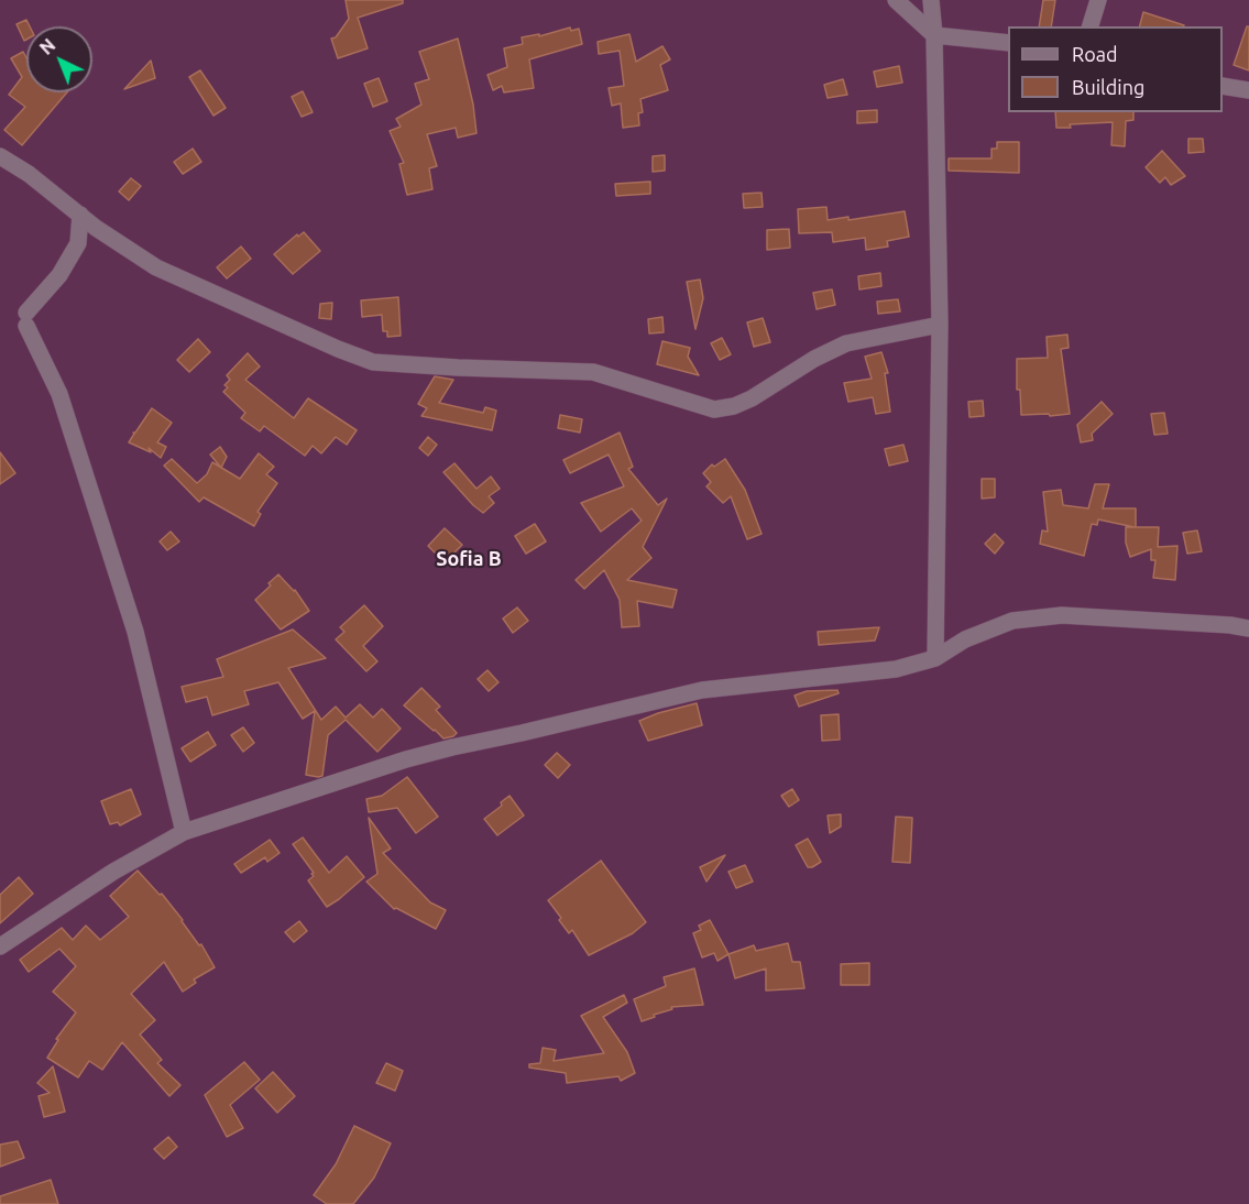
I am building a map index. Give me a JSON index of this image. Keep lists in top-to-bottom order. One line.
{"districts":["Sofia B"],"legend":["Road","Building"],"north":"top left"}
